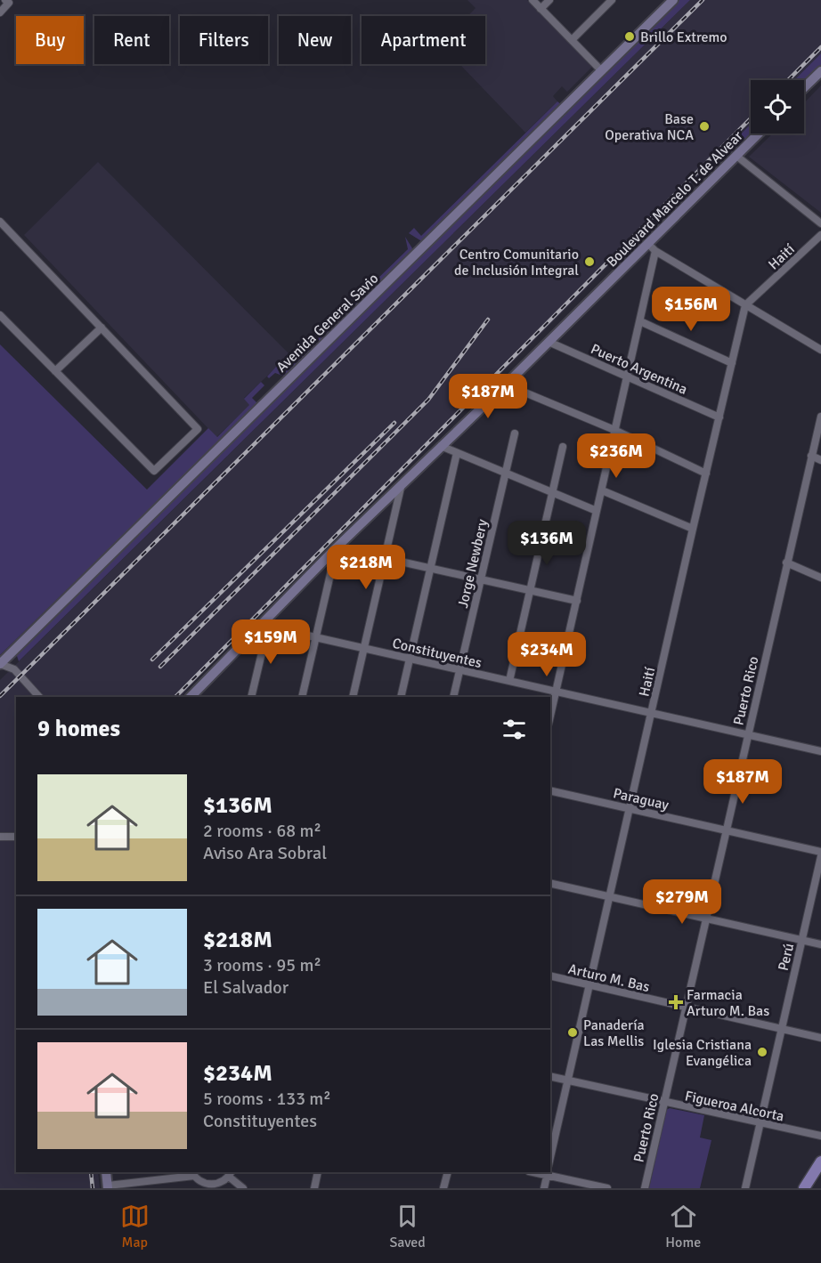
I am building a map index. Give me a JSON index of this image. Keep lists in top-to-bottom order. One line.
{"streets":{"main road":["Boulevard Marcelo T. de Alvear","Avenida General Savio"],"street":["Haití","Puerto Argentina","Jorge Newbery","Constituyentes","Puerto Rico","Paraguay","Perú","Arturo M. Bas","Figueroa Alcorta"]},"crossings":[["Boulevard Marcelo T. de Alvear","Puerto Argentina"],["Boulevard Marcelo T. de Alvear","Constituyentes"],["Haití","Puerto Argentina"],["Haití","Constituyentes"],["Haití","Paraguay"],["Haití","Arturo M. Bas"],["Haití","Figueroa Alcorta"],["Jorge Newbery","Constituyentes"],["Constituyentes","Puerto Rico"],["Puerto Rico","Paraguay"],["Puerto Rico","Arturo M. Bas"],["Puerto Rico","Figueroa Alcorta"],["Perú","Arturo M. Bas"],["Perú","Figueroa Alcorta"]],"places":{"other":["Brillo Extremo","Base Operativa NCA","Centro Comunitario de Inclusión Integral","Panadería Las Mellis","Iglesia Cristiana Evangélica"],"health":["Farmacia Arturo M. Bas"]},"page":{"chip":["Buy","Rent","Filters","New","Apartment"],"price":["$156M","$187M","$236M","$136M","$218M","$159M","$234M","$187M","$279M"],"heading":"9 homes","list":[{"name":"$136M","note":"2 rooms · 68 m² · Aviso Ara Sobral"},{"name":"$218M","note":"3 rooms · 95 m² · El Salvador"},{"name":"$234M","note":"5 rooms · 133 m² · Constituyentes"}],"tabs":["Map","Saved","Home"]}}
